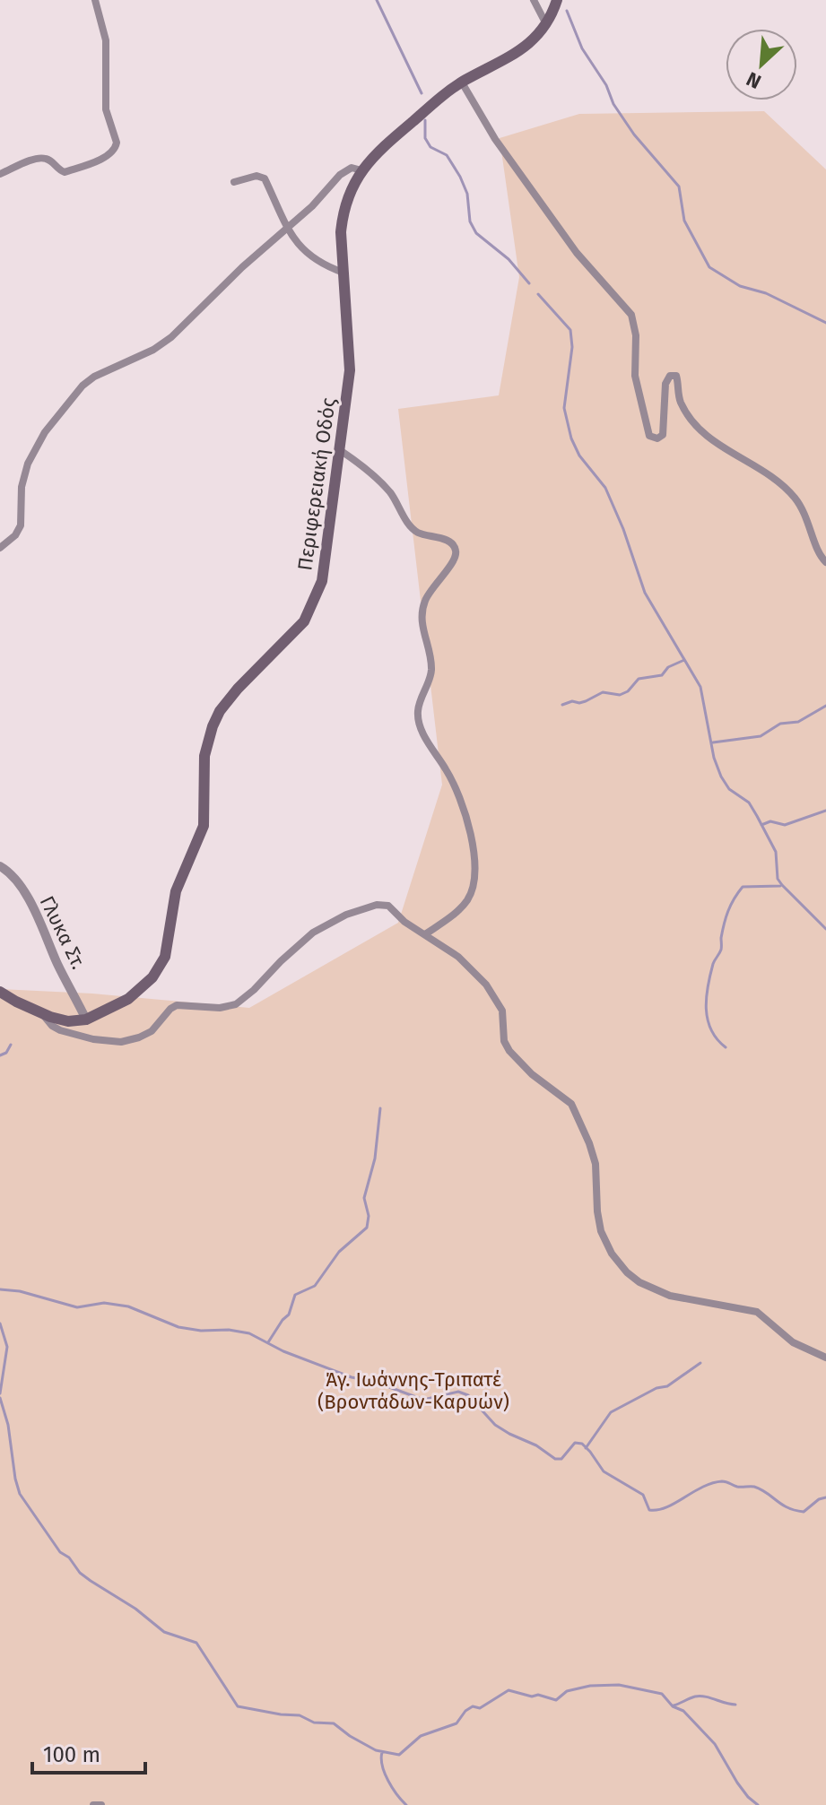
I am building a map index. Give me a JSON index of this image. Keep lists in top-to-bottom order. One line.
{"streets":{"main road":["Περιφερειακή Οδός"],"street":["Γλυκα Στ."]},"crossings":[["Περιφερειακή Οδός","Γλυκα Στ."]],"parks":["Άγ. Ιωάννης-Τριπατέ (Βροντάδων-Καρυών)"],"scale_bar":"100 m","north":"bottom left"}
